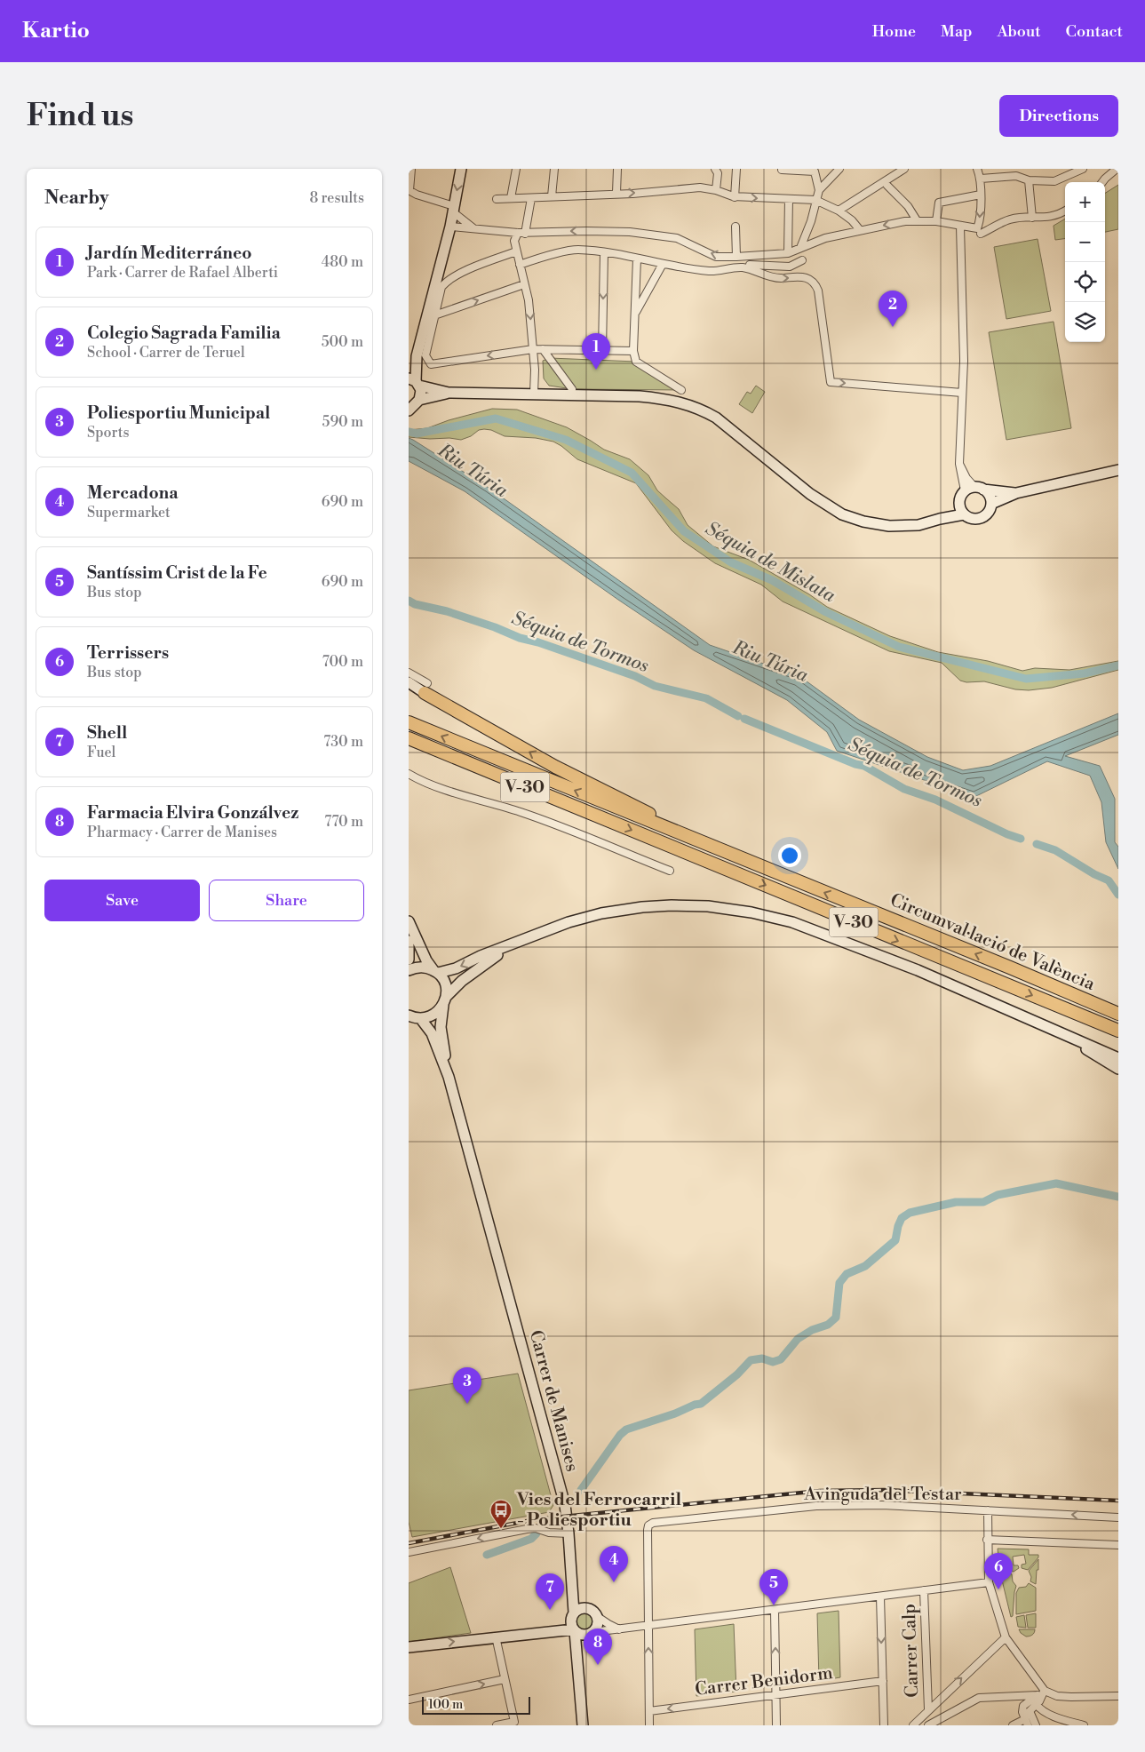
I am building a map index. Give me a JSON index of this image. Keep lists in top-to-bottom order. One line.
{"streets":{"highway":["V-30","Circumval·lació de València"],"street":["Carrer de Manises","Avinguda del Testar","Carrer Calp","Carrer Benidorm"]},"one_way":["Carrer Benidorm"],"water":["Riu Túria","Séquia de Mislata","Séquia de Tormos"],"places":{"bus stop":["Vies del Ferrocarril - Poliesportiu"]},"scale_bar":"100 m","page":{"header":"Kartio","nav":["Home","Map","About","Contact"],"buttons":["Directions",["Save","Share"]],"title":"Find us","heading":["Nearby","8 results"],"map_buttons":["+","−"],"list":[{"mark":"1","name":"Jardín Mediterráneo","note":"Park · Carrer de Rafael Alberti","value":"480 m"},{"mark":"2","name":"Colegio Sagrada Familia","note":"School · Carrer de Teruel","value":"500 m"},{"mark":"3","name":"Poliesportiu Municipal","note":"Sports","value":"590 m"},{"mark":"4","name":"Mercadona","note":"Supermarket","value":"690 m"},{"mark":"5","name":"Santíssim Crist de la Fe","note":"Bus stop","value":"690 m"},{"mark":"6","name":"Terrissers","note":"Bus stop","value":"700 m"},{"mark":"7","name":"Shell","note":"Fuel","value":"730 m"},{"mark":"8","name":"Farmacia Elvira Gonzálvez","note":"Pharmacy · Carrer de Manises","value":"770 m"}],"pins":["2","1","3","4","6","5","7","8"],"scale":"100 m"}}
